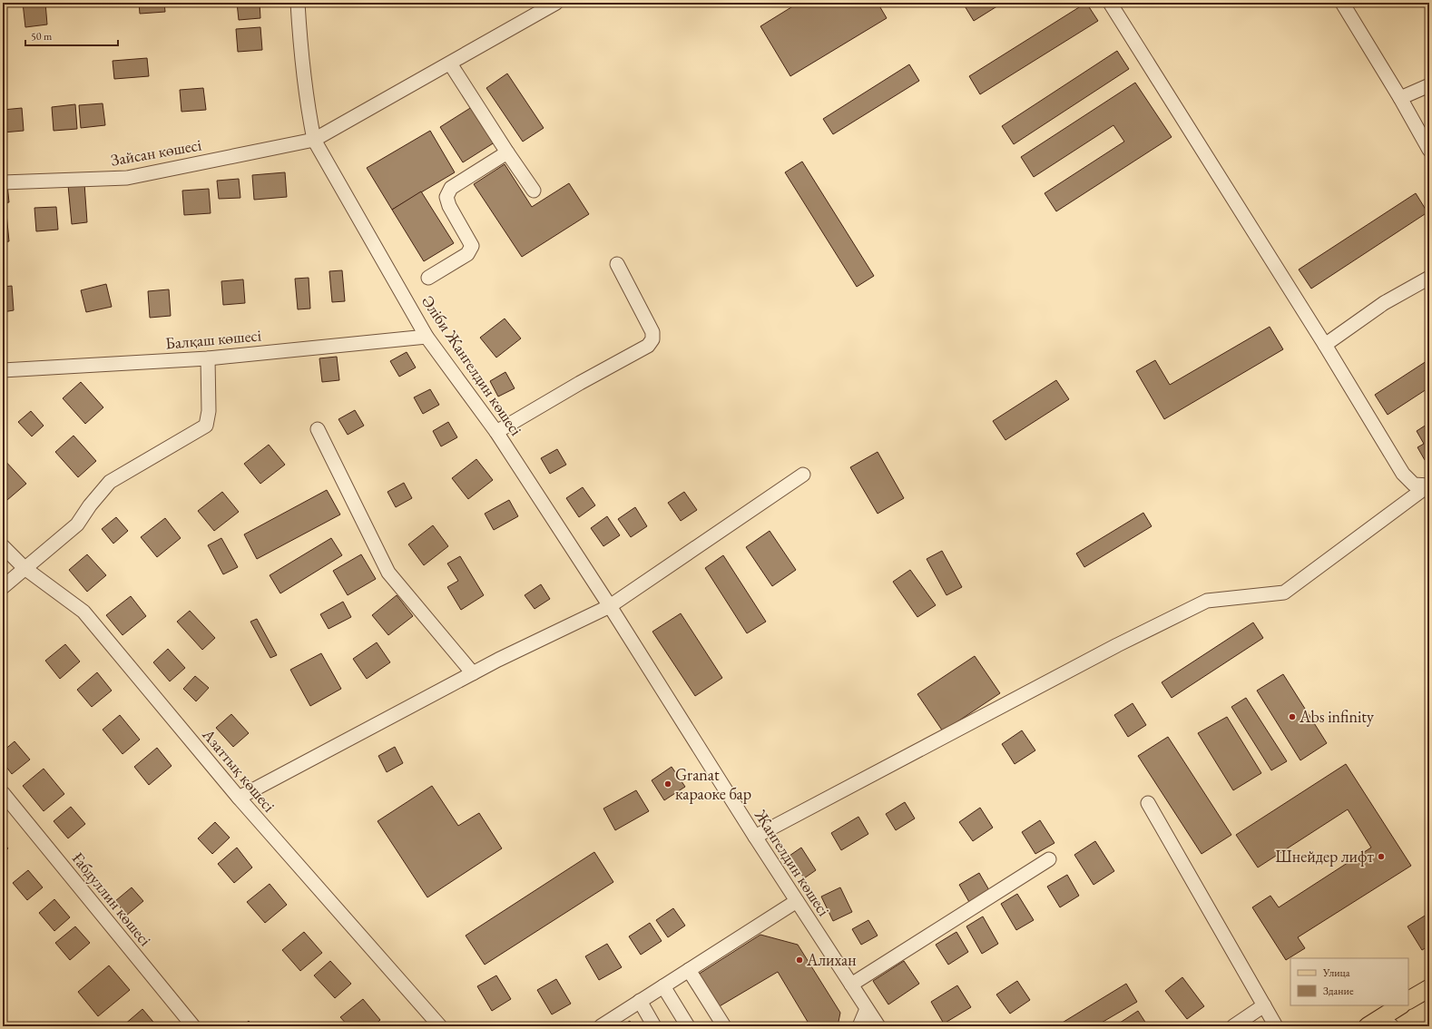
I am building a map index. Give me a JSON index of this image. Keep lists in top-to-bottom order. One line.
{"streets":{"street":["Зайсан көшесі","Балқаш көшесі","Әліби Жангелдин көшесі","Азаттық көшесі","Жангелдин көшесі","Ғабдуллин көшесі"]},"crossings":[["Зайсан көшесі","Әліби Жангелдин көшесі"],["Балқаш көшесі","Әліби Жангелдин көшесі"],["Әліби Жангелдин көшесі","Жангелдин көшесі"]],"places":["Abs infinity","Granat караоке бар","Шнейдер лифт","Алихан"],"legend":["Улица","Здание"],"scale_bar":"50 m"}
